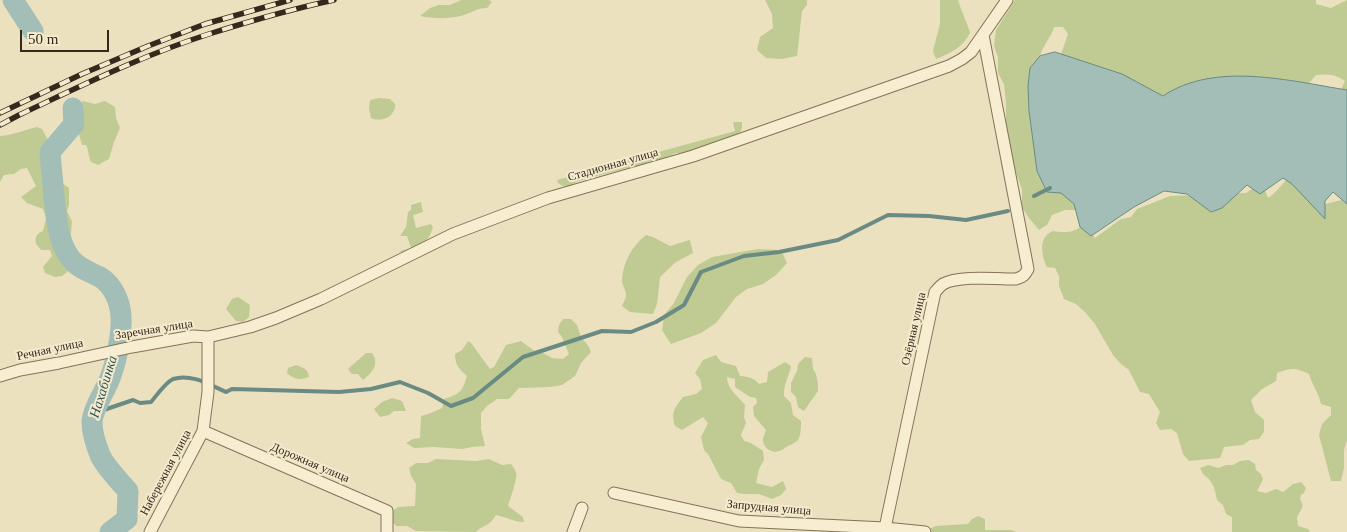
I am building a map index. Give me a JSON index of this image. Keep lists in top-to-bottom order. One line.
{"streets":{"street":["Стадионная улица","Озёрная улица","Заречная улица","Речная улица","Дорожная улица","Набережная улица","Запрудная улица"]},"crossings":[["Стадионная улица","Озёрная улица"],["Стадионная улица","Заречная улица"],["Стадионная улица","Набережная улица"],["Озёрная улица","Запрудная улица"],["Заречная улица","Речная улица"],["Заречная улица","Набережная улица"],["Дорожная улица","Набережная улица"]],"water":["Нахабинка"],"scale_bar":"50 m"}
